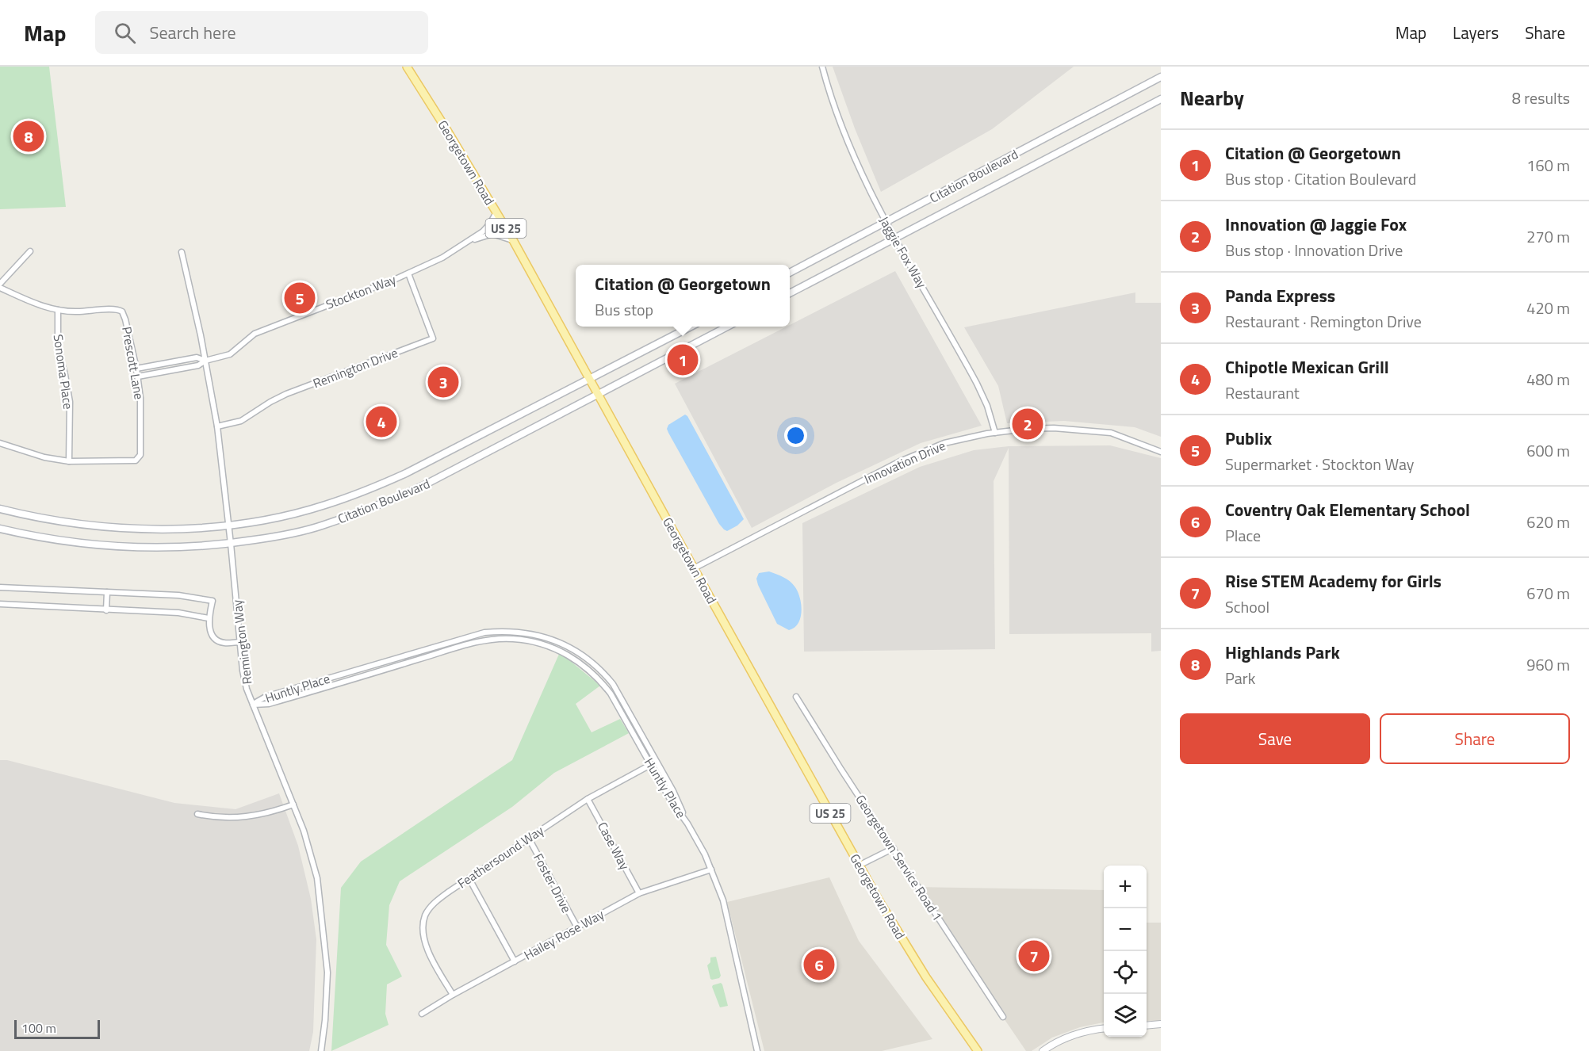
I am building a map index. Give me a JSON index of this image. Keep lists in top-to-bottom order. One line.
{"streets":{"main road":["Georgetown Road","Citation Boulevard","US 25"],"street":["Jaggie Fox Way","Stockton Way","Prescott Lane","Remington Drive","Sonoma Place","Innovation Drive","Remington Way","Huntly Place","Case Way","Feathersound Way","Georgetown Service Road 1","Foster Drive","Hailey Rose Way"]},"crossings":[["Georgetown Road","Citation Boulevard"],["Georgetown Road","Stockton Way"],["Georgetown Road","Innovation Drive"],["Citation Boulevard","Jaggie Fox Way"],["Citation Boulevard","Remington Way"],["Jaggie Fox Way","Innovation Drive"],["Stockton Way","Prescott Lane"],["Stockton Way","Remington Drive"],["Stockton Way","Remington Way"],["Prescott Lane","Sonoma Place"],["Remington Drive","Remington Way"],["Remington Way","Huntly Place"],["Huntly Place","Feathersound Way"],["Huntly Place","Hailey Rose Way"],["Case Way","Feathersound Way"],["Case Way","Hailey Rose Way"],["Feathersound Way","Foster Drive"],["Feathersound Way","Hailey Rose Way"],["Foster Drive","Hailey Rose Way"]],"scale_bar":"100 m","page":{"header":"Map","search":"Search here","nav":["Map","Layers","Share"],"heading":["Nearby","8 results"],"pins":["8","5","1","3","4","2","7","6"],"list":[{"mark":"1","name":"Citation @ Georgetown","note":"Bus stop · Citation Boulevard","value":"160 m"},{"mark":"2","name":"Innovation @ Jaggie Fox","note":"Bus stop · Innovation Drive","value":"270 m"},{"mark":"3","name":"Panda Express","note":"Restaurant · Remington Drive","value":"420 m"},{"mark":"4","name":"Chipotle Mexican Grill","note":"Restaurant","value":"480 m"},{"mark":"5","name":"Publix","note":"Supermarket · Stockton Way","value":"600 m"},{"mark":"6","name":"Coventry Oak Elementary School","note":"Place","value":"620 m"},{"mark":"7","name":"Rise STEM Academy for Girls","note":"School","value":"670 m"},{"mark":"8","name":"Highlands Park","note":"Park","value":"960 m"}],"popup":["Citation @ Georgetown","Bus stop"],"buttons":["Save","Share"],"map_buttons":["+","−"],"scale":"100 m"}}
